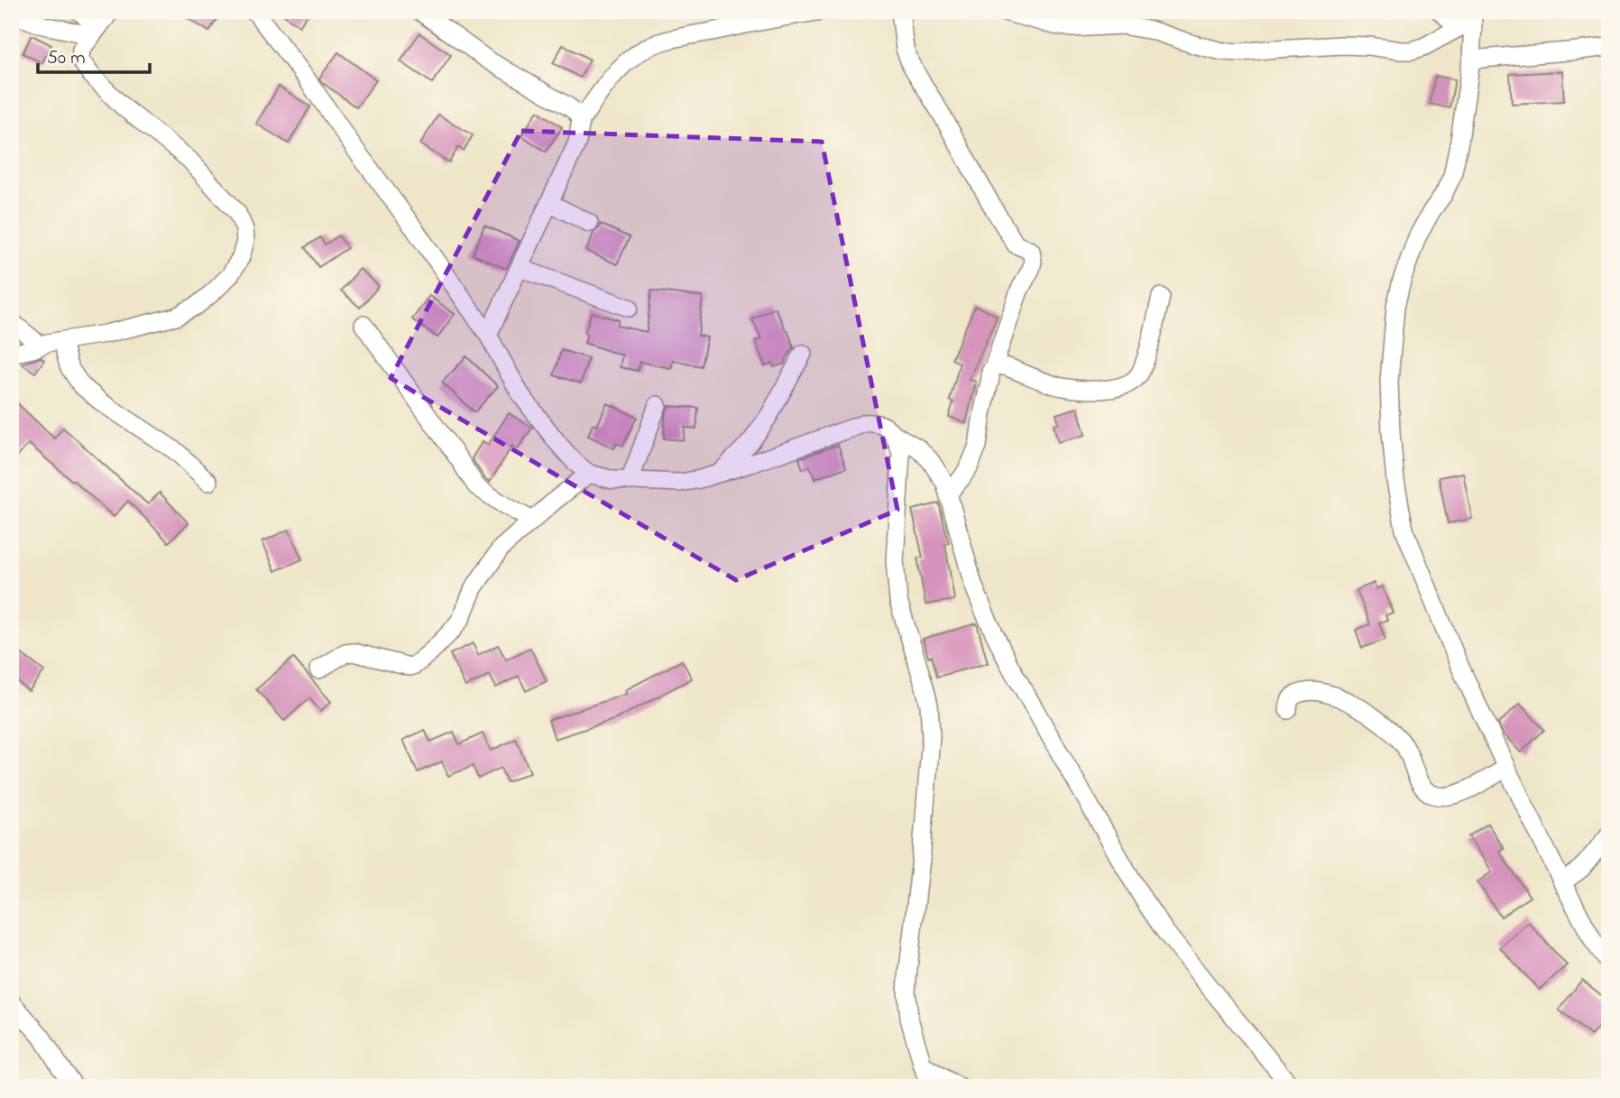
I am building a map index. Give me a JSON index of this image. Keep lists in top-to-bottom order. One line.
{"scale_bar":"50 m"}
